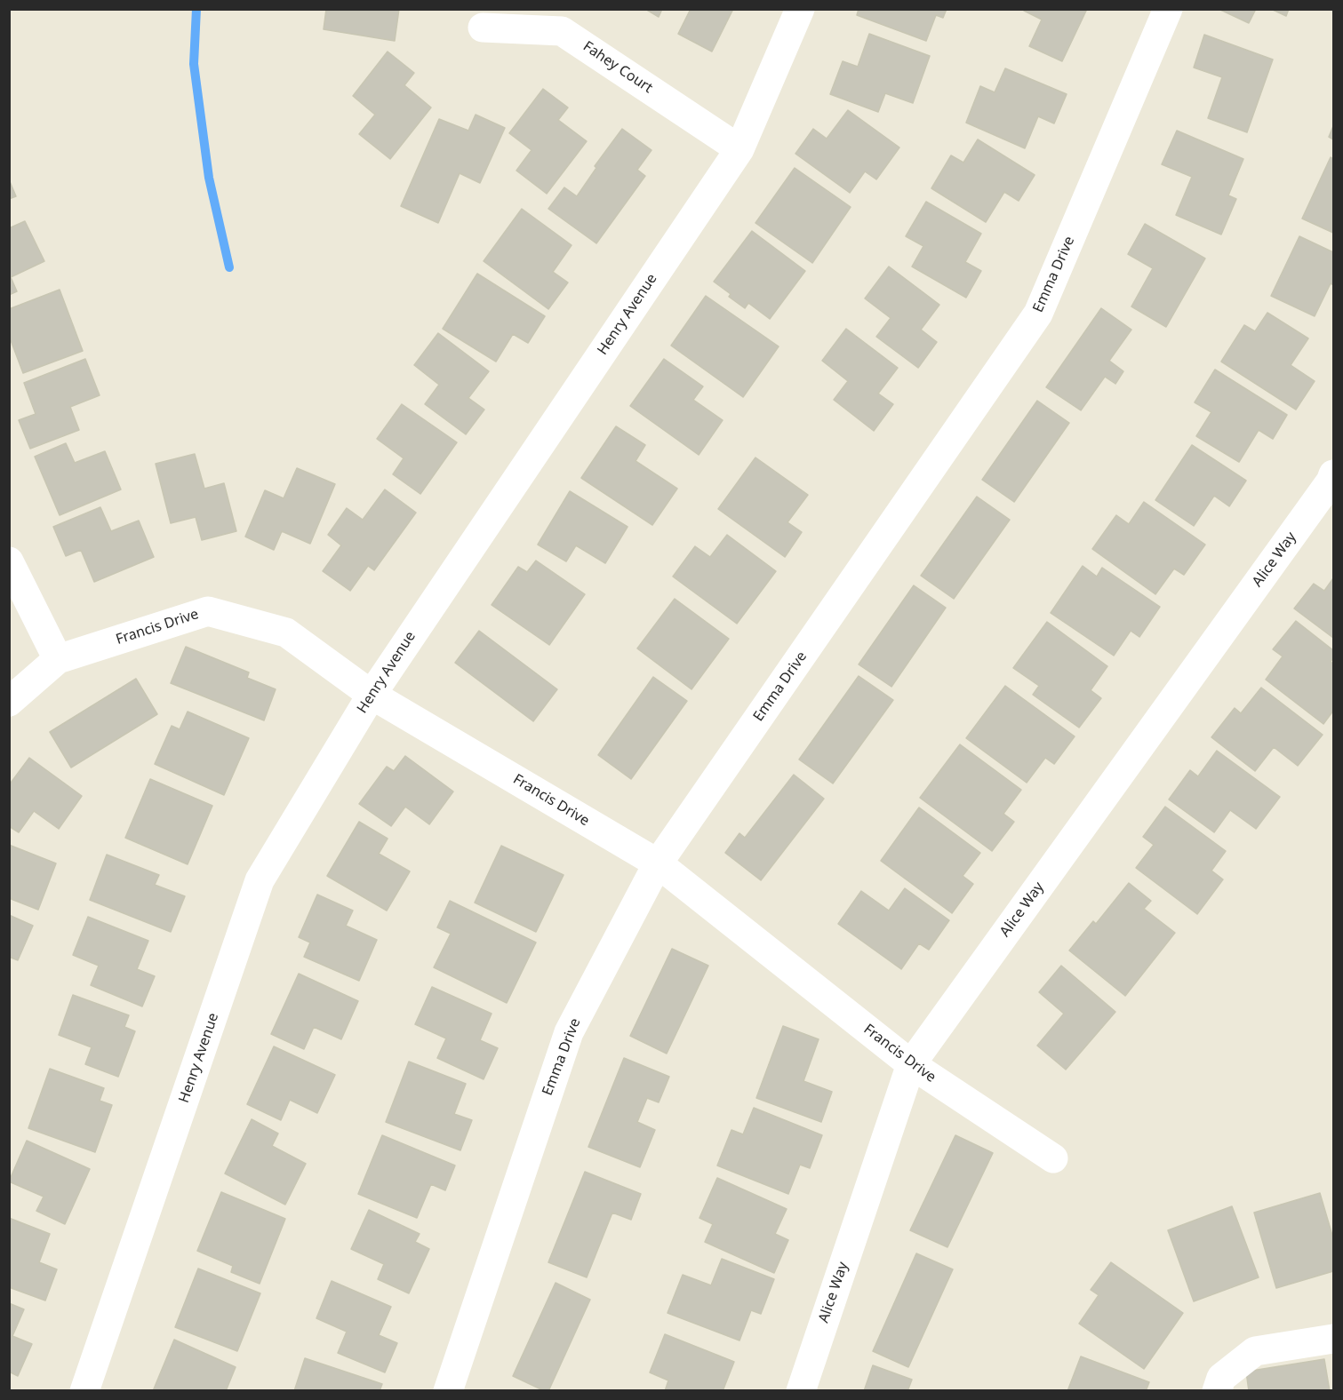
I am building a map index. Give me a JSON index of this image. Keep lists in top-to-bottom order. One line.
{"streets":{"street":["Fahey Court","Emma Drive","Henry Avenue","Alice Way","Francis Drive"]},"crossings":[["Fahey Court","Henry Avenue"],["Emma Drive","Francis Drive"],["Henry Avenue","Francis Drive"],["Alice Way","Francis Drive"]]}
